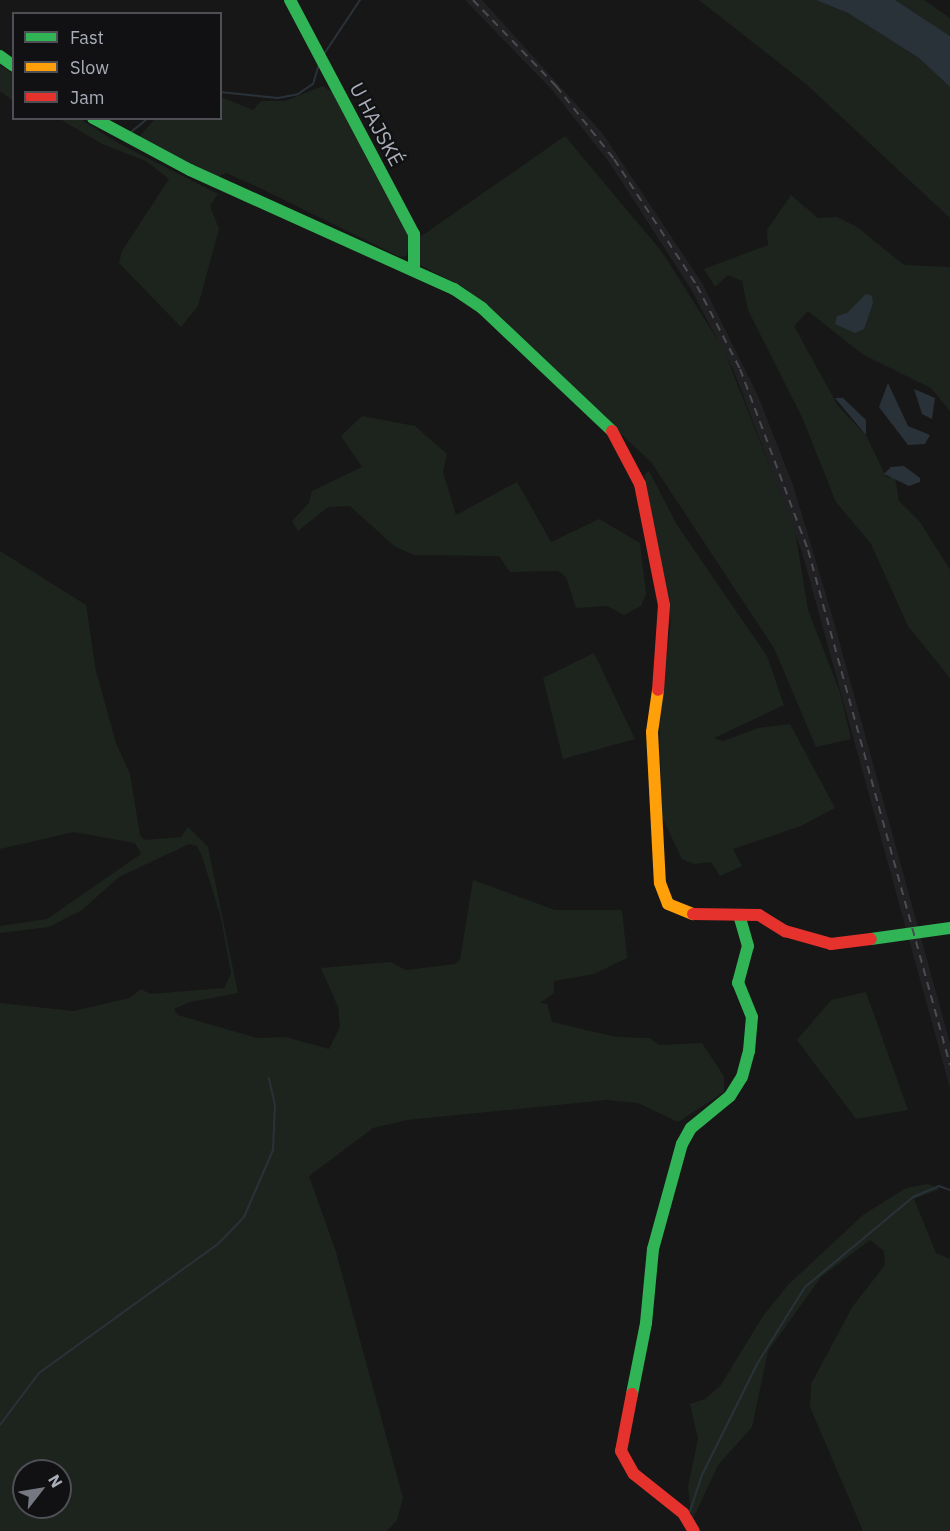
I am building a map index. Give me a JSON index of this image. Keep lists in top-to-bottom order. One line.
{"streets":{"street":["U HAJSKÉ"]},"legend":["Fast","Slow","Jam"],"north":"top right"}
